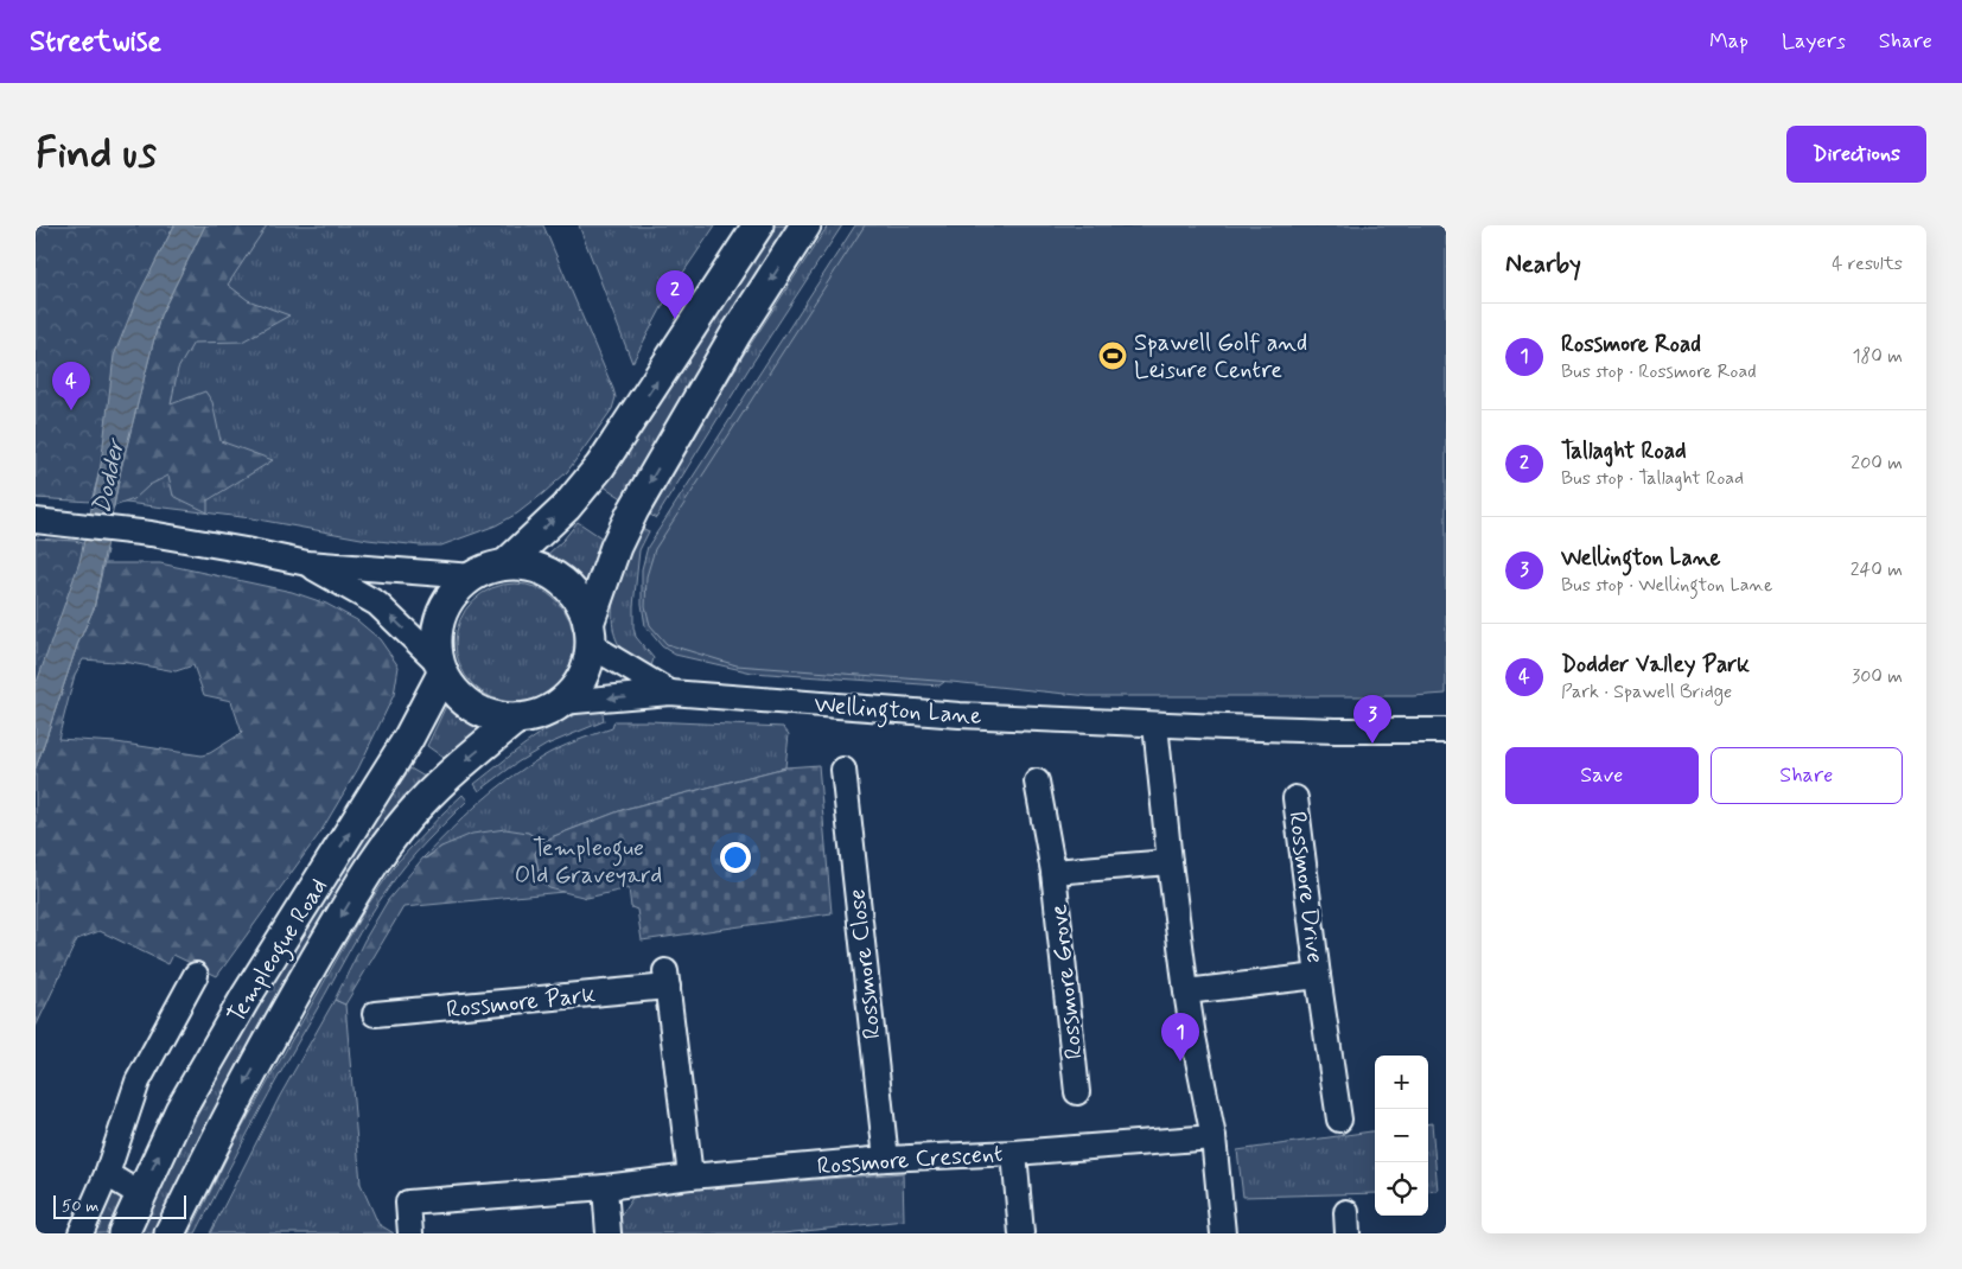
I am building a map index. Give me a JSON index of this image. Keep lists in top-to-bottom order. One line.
{"streets":{"main road":["Templeogue Road"],"street":["Wellington Lane","Rossmore Drive","Rossmore Close","Rossmore Grove","Rossmore Park","Rossmore Crescent"]},"crossings":[["Wellington Lane","Templeogue Road"],["Rossmore Close","Rossmore Crescent"],["Rossmore Park","Rossmore Crescent"]],"water":["Dodder"],"parks":["Templeogue Old Graveyard"],"places":{"sports":["Spawell Golf and Leisure Centre"]},"scale_bar":"50 m","page":{"header":"Streetwise","nav":["Map","Layers","Share"],"buttons":["Directions",["Save","Share"]],"title":"Find us","heading":["Nearby","4 results"],"pins":["2","4","3","1"],"list":[{"mark":"1","name":"Rossmore Road","note":"Bus stop · Rossmore Road","value":"180 m"},{"mark":"2","name":"Tallaght Road","note":"Bus stop · Tallaght Road","value":"200 m"},{"mark":"3","name":"Wellington Lane","note":"Bus stop · Wellington Lane","value":"240 m"},{"mark":"4","name":"Dodder Valley Park","note":"Park · Spawell Bridge","value":"300 m"}],"map_buttons":["+","−"],"scale":"50 m"}}
